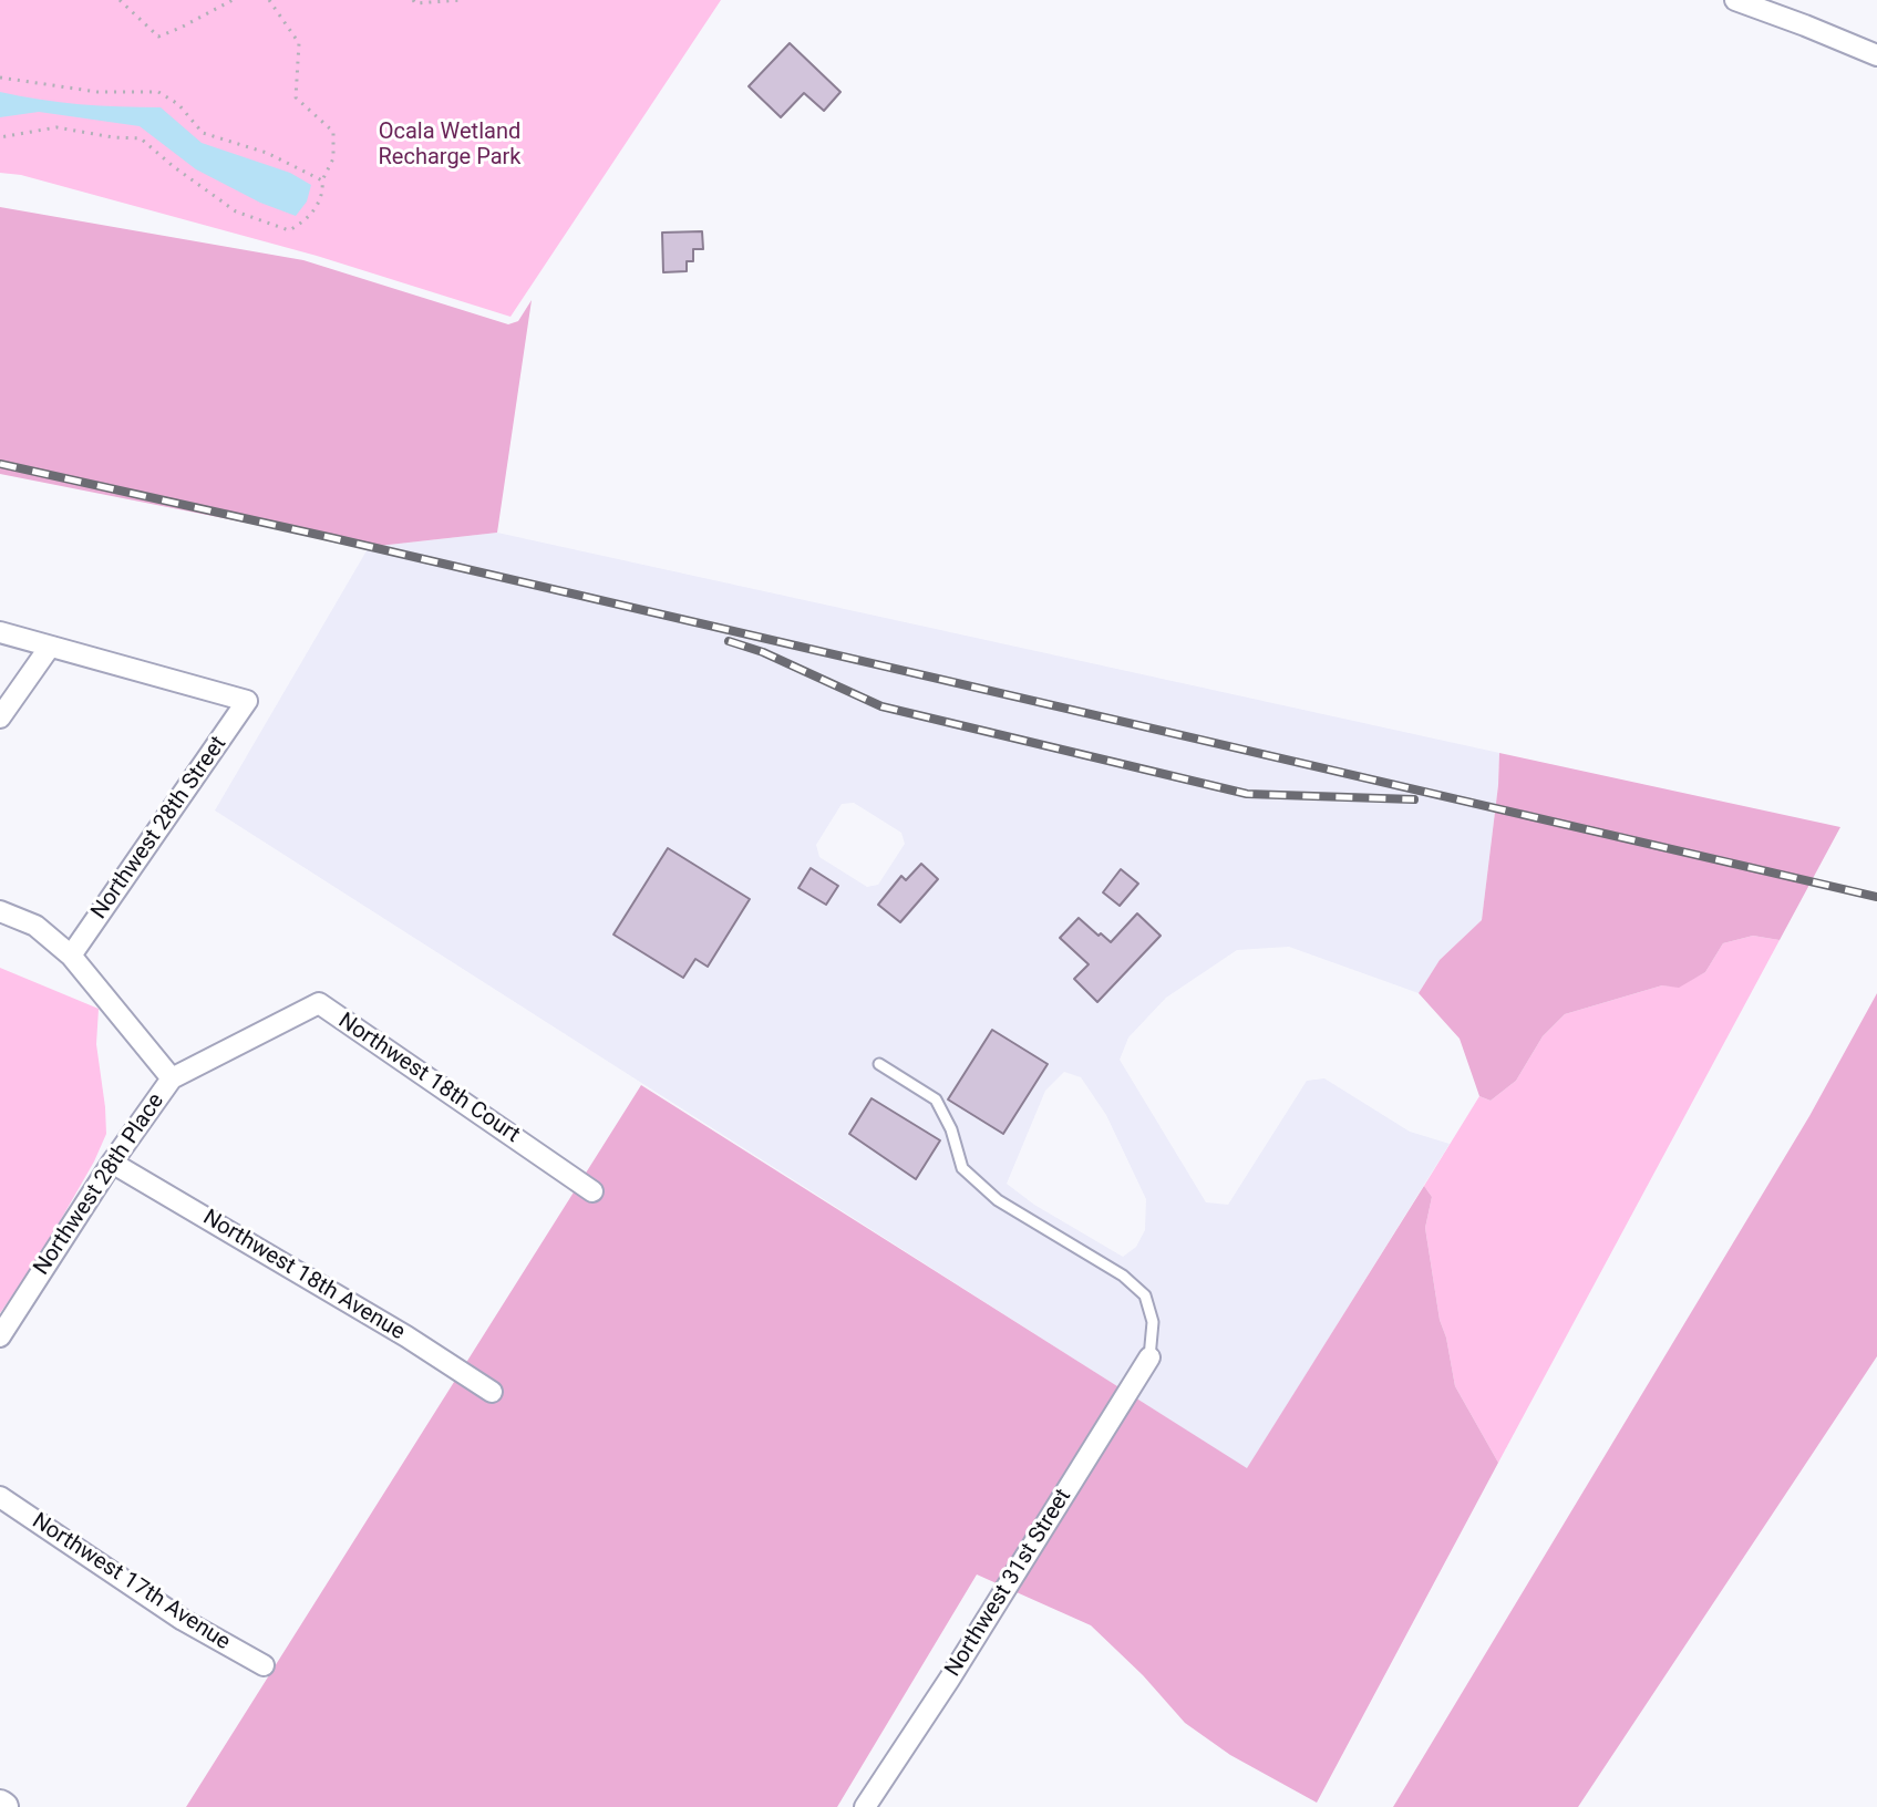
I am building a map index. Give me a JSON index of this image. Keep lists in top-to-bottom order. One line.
{"streets":{"street":["Northwest 28th Street","Northwest 18th Court","Northwest 28th Place","Northwest 18th Avenue","Northwest 17th Avenue","Northwest 31st Street"]},"crossings":[["Northwest 28th Street","Northwest 28th Place"],["Northwest 18th Court","Northwest 28th Place"],["Northwest 28th Place","Northwest 18th Avenue"]],"parks":["Ocala Wetland Recharge Park"]}
